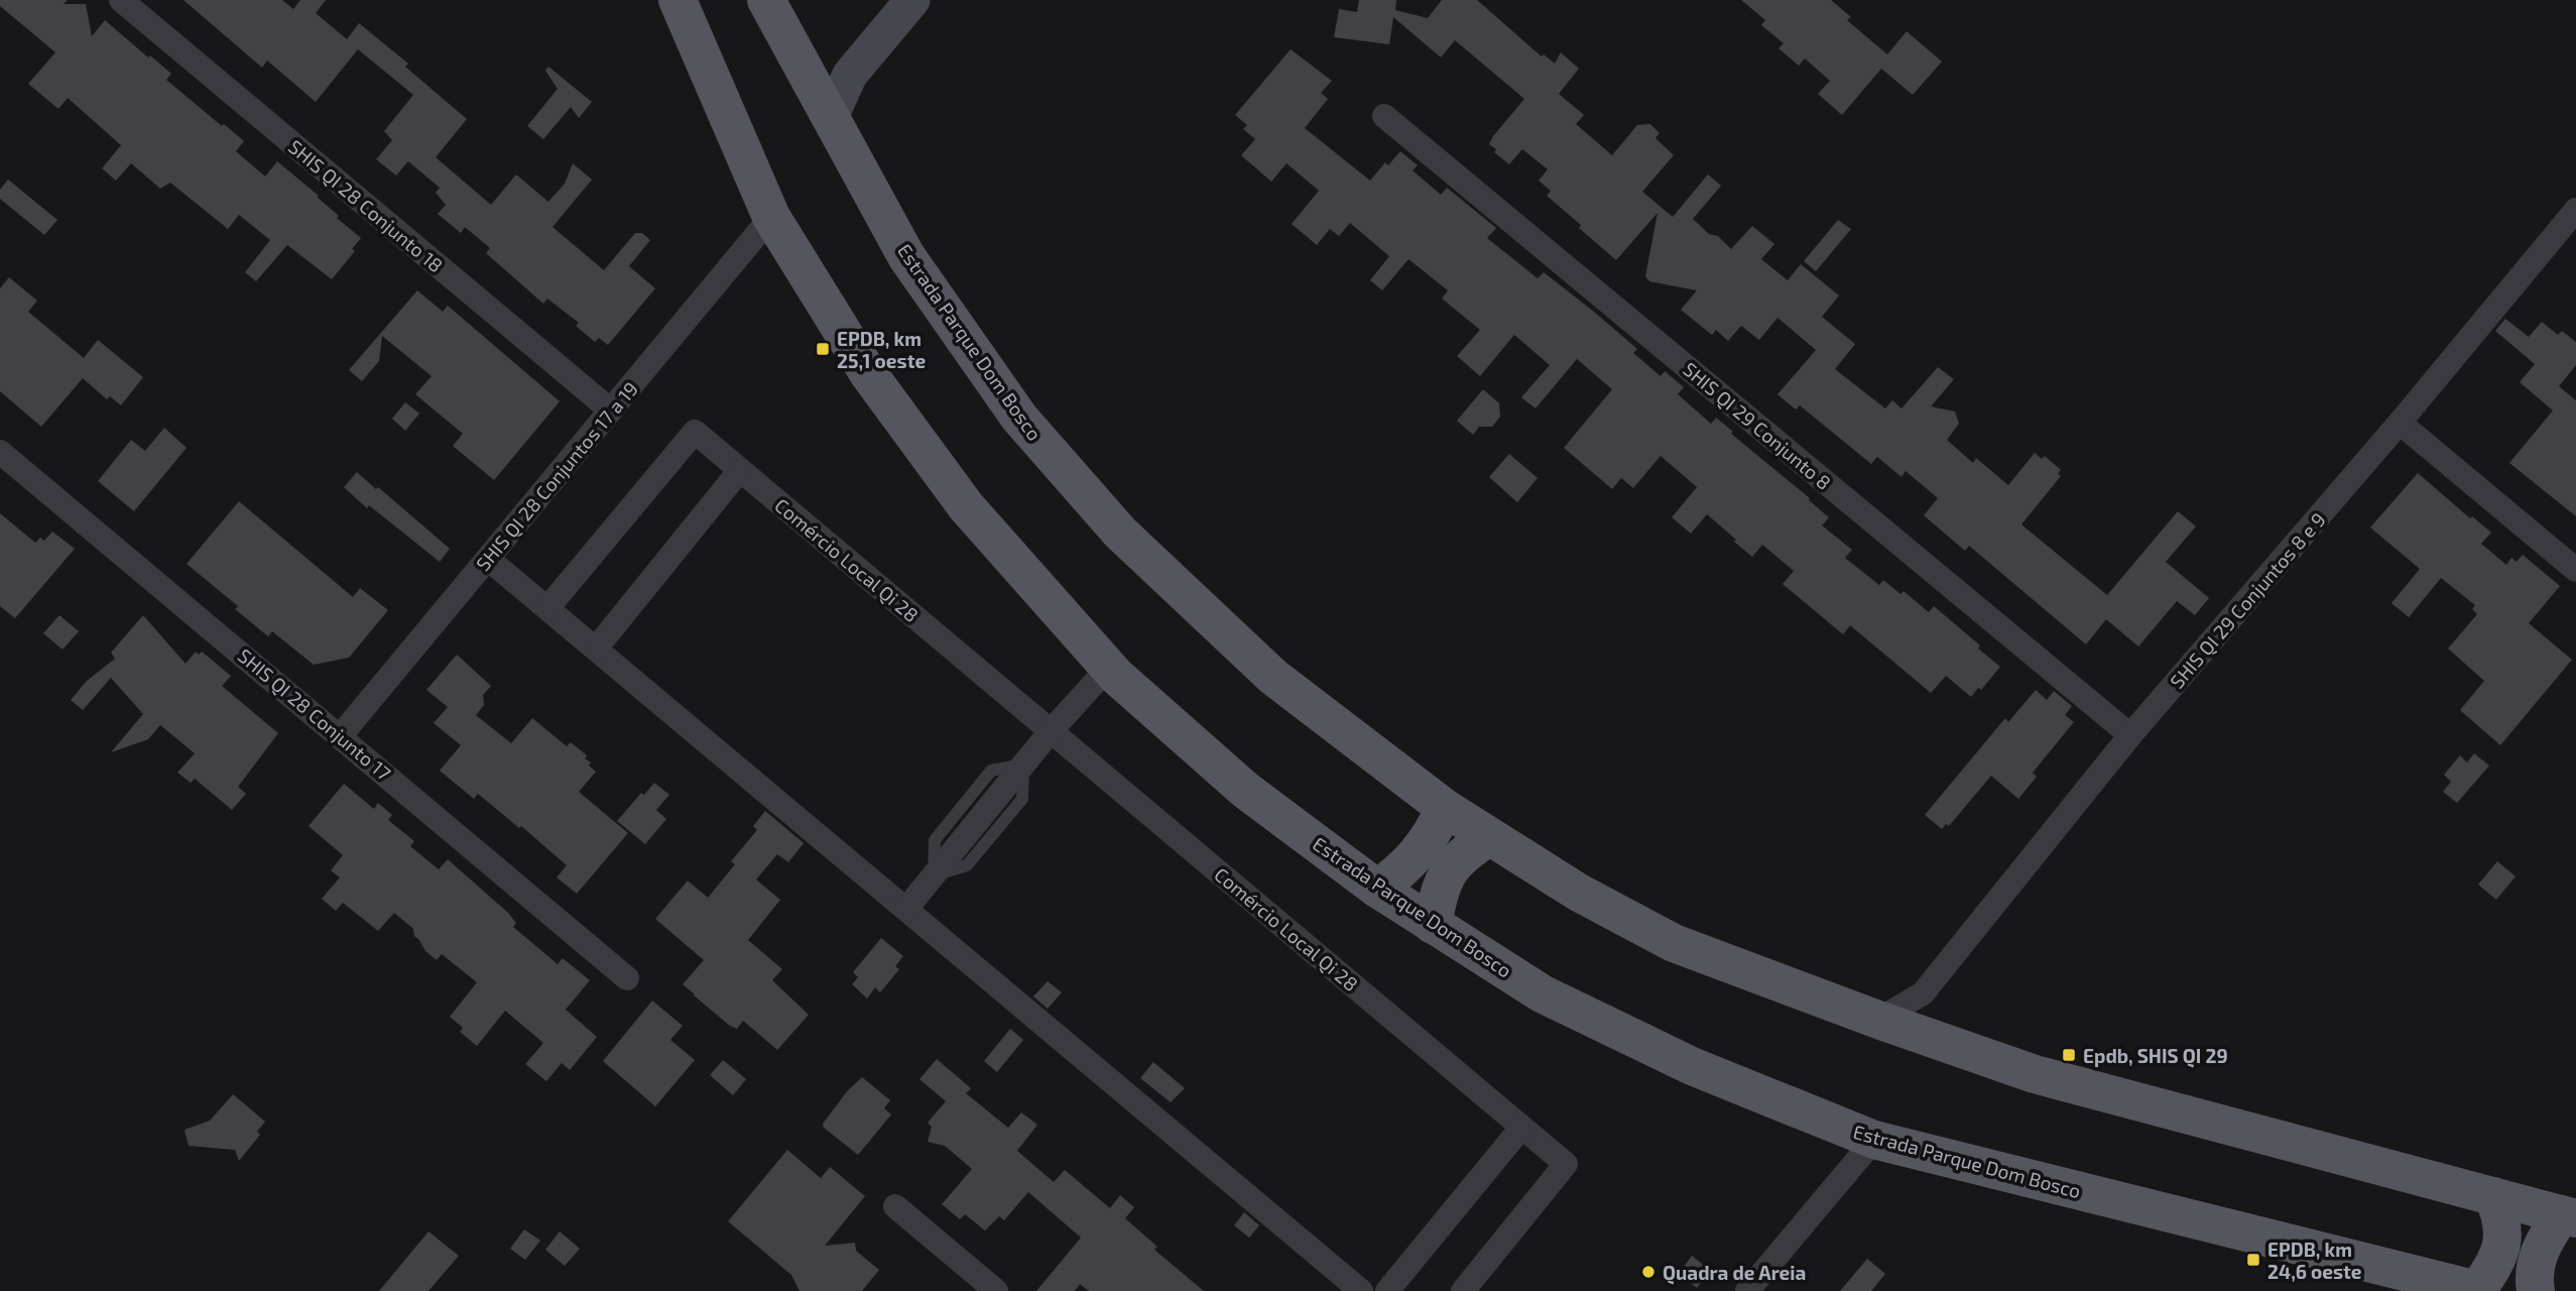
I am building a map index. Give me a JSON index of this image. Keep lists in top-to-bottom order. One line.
{"streets":{"main road":["Estrada Parque Dom Bosco"],"street":["SHIS QI 28 Conjunto 18","SHIS QI 29 Conjunto 8","SHIS QI 28 Conjuntos 17 a 19","Comércio Local Qi 28","SHIS QI 29 Conjuntos 8 e 9","SHIS QI 28 Conjunto 17"]},"crossings":[["SHIS QI 28 Conjunto 18","SHIS QI 28 Conjuntos 17 a 19"],["Estrada Parque Dom Bosco","SHIS QI 28 Conjuntos 17 a 19"],["Estrada Parque Dom Bosco","SHIS QI 29 Conjuntos 8 e 9"],["SHIS QI 29 Conjunto 8","SHIS QI 29 Conjuntos 8 e 9"],["SHIS QI 28 Conjuntos 17 a 19","SHIS QI 28 Conjunto 17"]],"places":{"transit":["EPDB, km 25,1 oeste","Epdb, SHIS QI 29","EPDB, km 24,6 oeste"],"other":["Quadra de Areia"]}}
